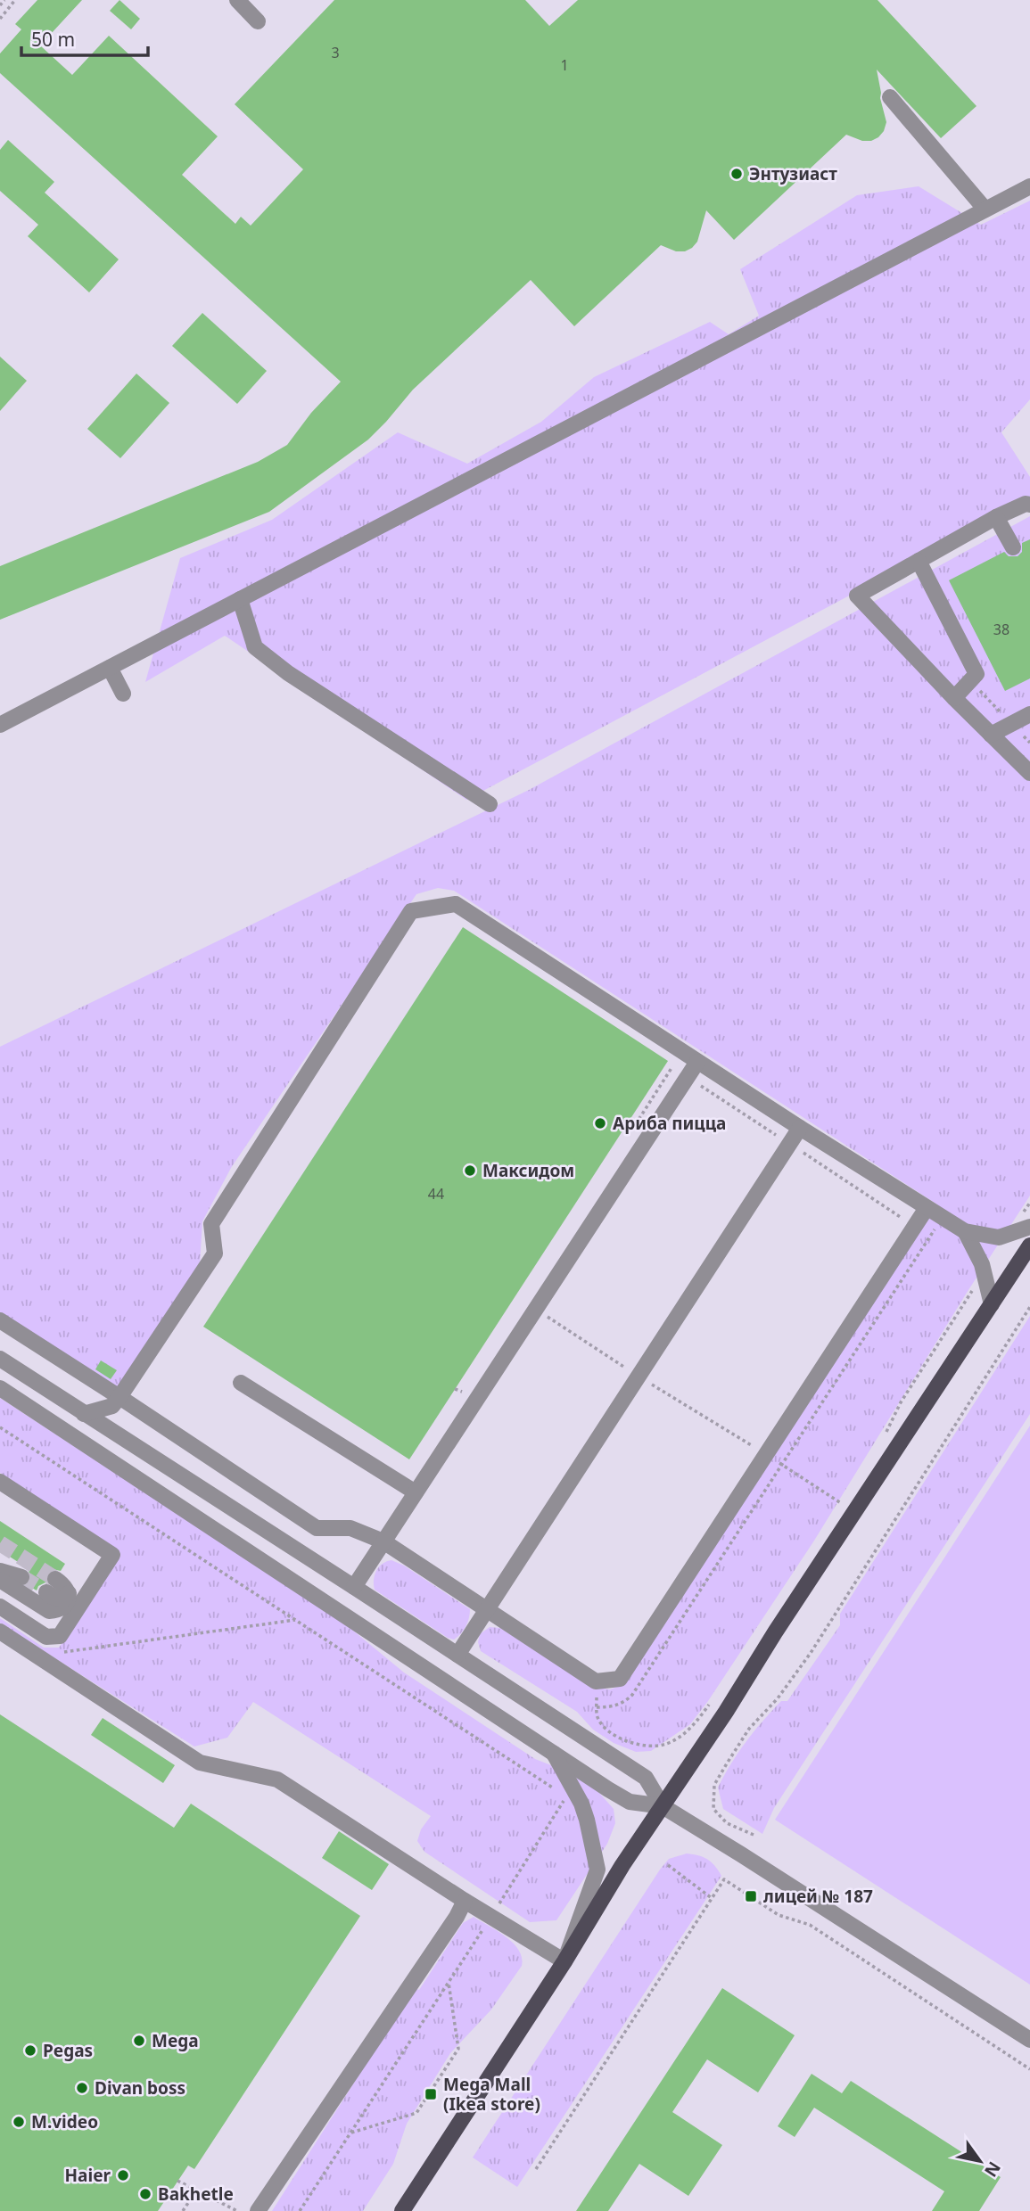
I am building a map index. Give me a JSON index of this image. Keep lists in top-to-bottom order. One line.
{"places":{"other":["Энтузиаст","Ариба пицца","Максидом","Mega","Pegas","Divan boss","M.video","Haier","Bakhetle"],"transit":["лицей № 187","Mega Mall (Ikea store)"]},"house_numbers":["3","1","38","44"],"scale_bar":"50 m","north":"bottom right"}
